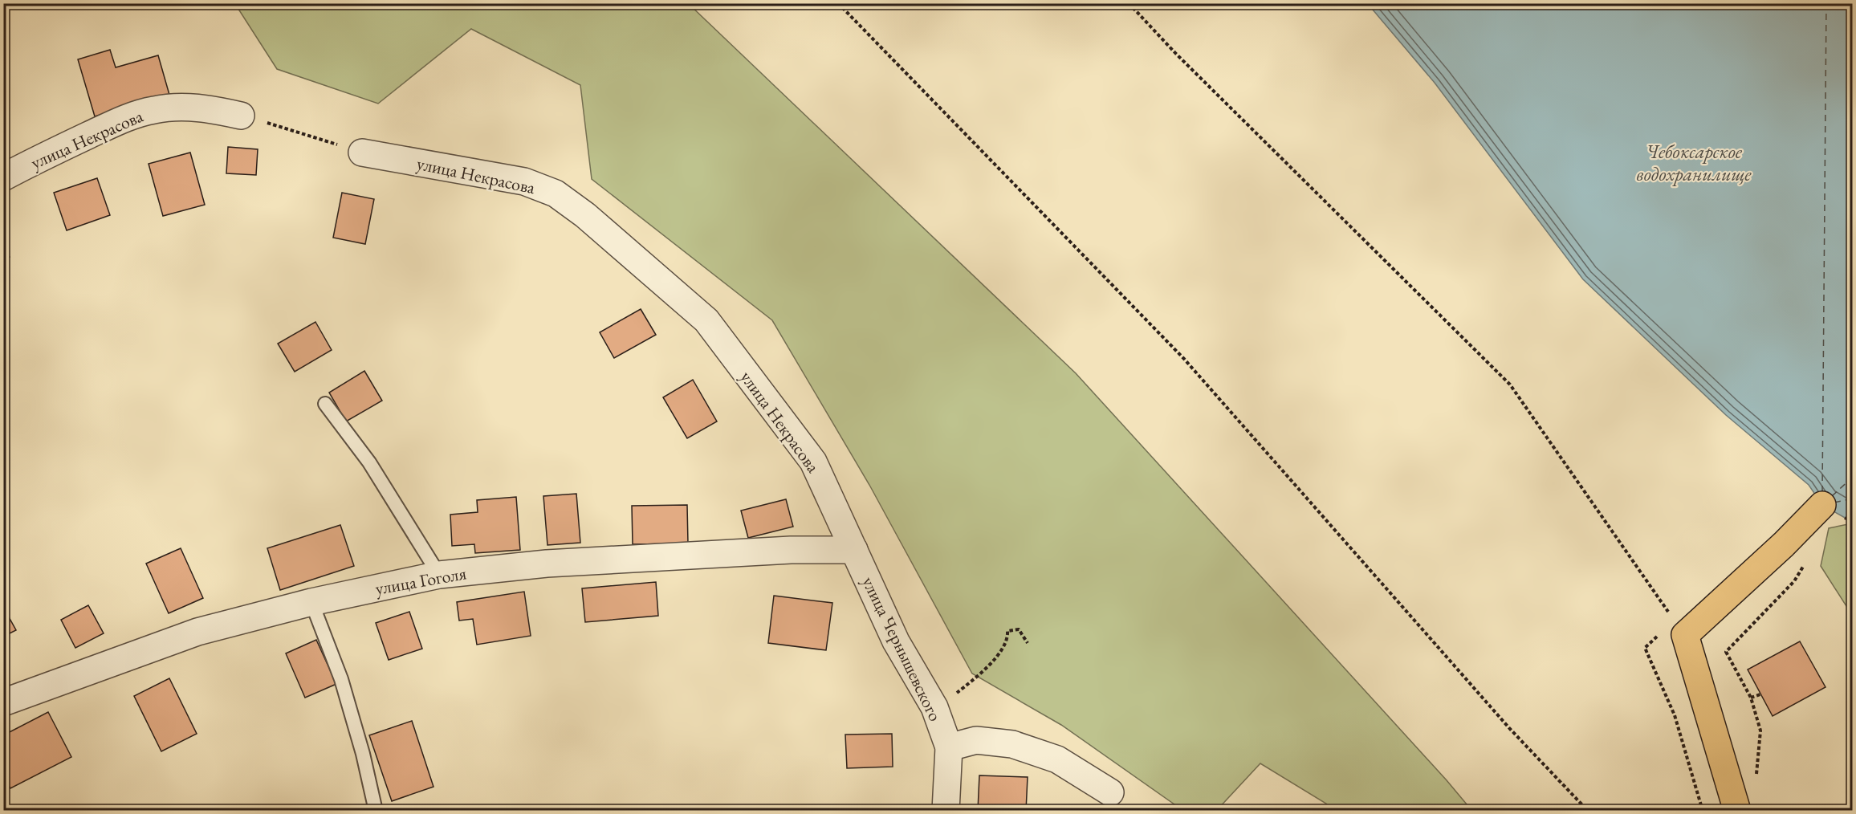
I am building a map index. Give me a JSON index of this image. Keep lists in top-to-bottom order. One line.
{"streets":{"street":["улица Некрасова","улица Гоголя","улица Чернышевского"]},"crossings":[["улица Некрасова","улица Гоголя"],["улица Некрасова","улица Чернышевского"],["улица Гоголя","улица Чернышевского"]],"water":["Чебоксарское водохранилище"]}
